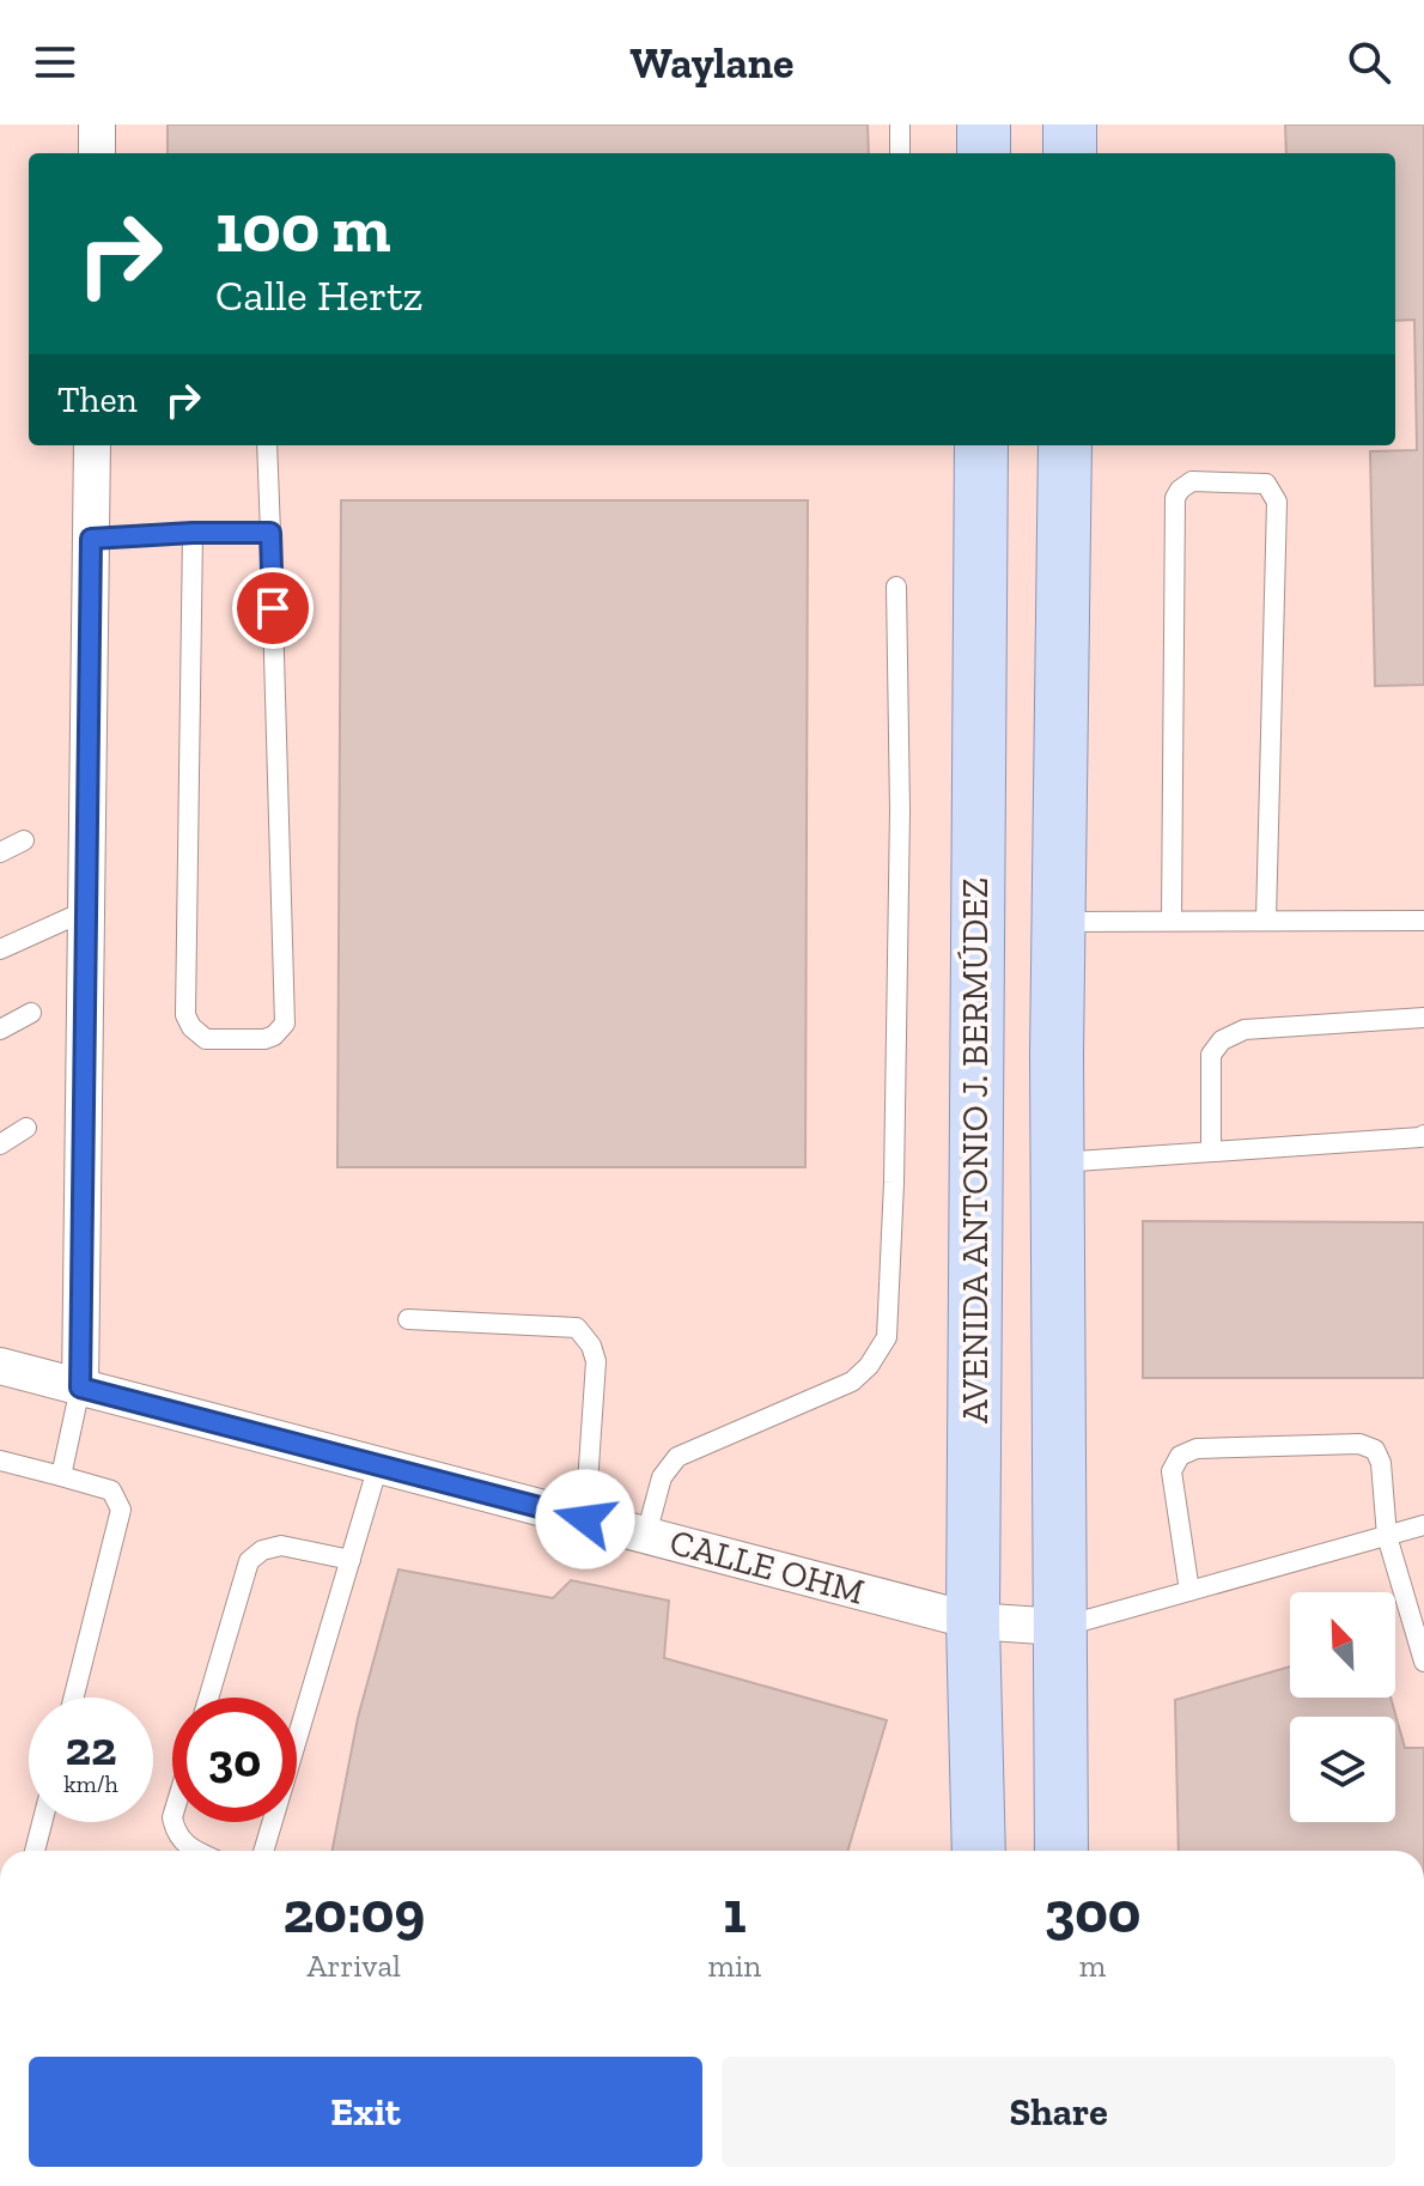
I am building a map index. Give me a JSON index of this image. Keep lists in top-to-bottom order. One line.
{"streets":{"main road":["AVENIDA ANTONIO J. BERMÚDEZ"],"street":["CALLE OHM"]},"crossings":[["AVENIDA ANTONIO J. BERMÚDEZ","CALLE OHM"]],"north":"top left","page":{"header":"Waylane","turn":["100 m","Calle Hertz"],"then":"Then","speed":"22 km/h","limit":"30","eta":["20:09","Arrival","1","min","300","m"],"buttons":["Exit","Share"]}}
